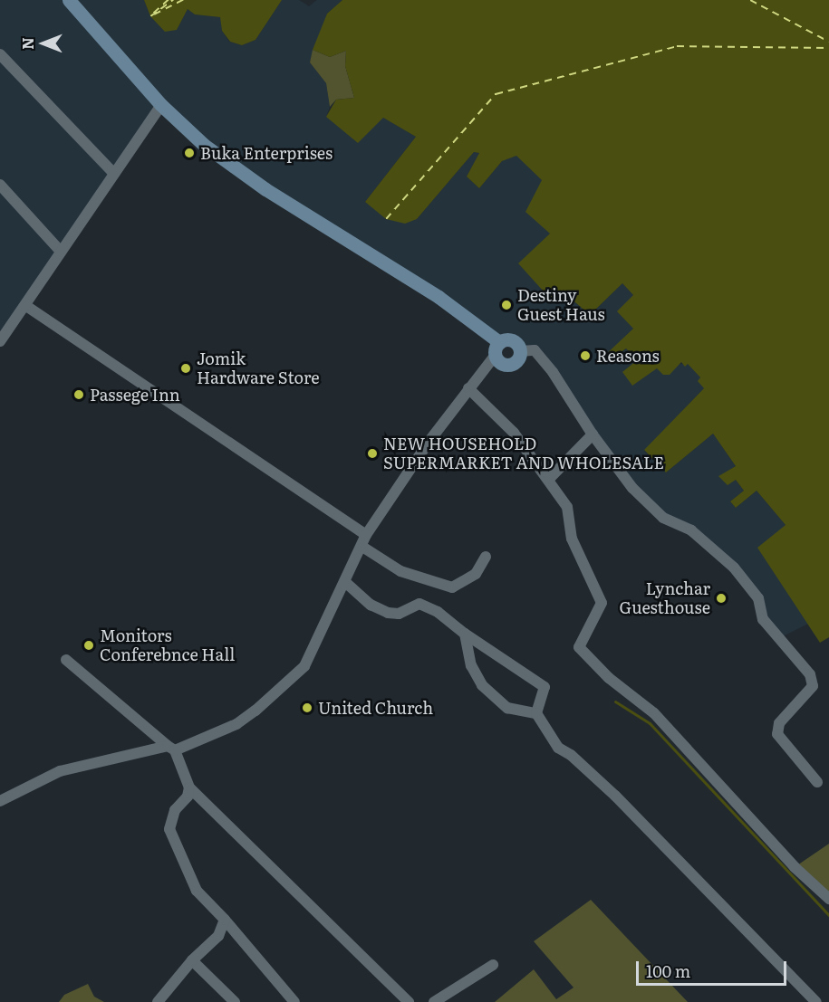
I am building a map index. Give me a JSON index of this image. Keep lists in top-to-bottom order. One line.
{"places":["Buka Enterprises","Destiny Guest Haus","Reasons","Jomik Hardware Store","Passege Inn","NEW HOUSEHOLD SUPERMARKET AND WHOLESALE","Lynchar Guesthouse","Monitors Conferebnce Hall","United Church"],"scale_bar":"100 m","north":"left"}
